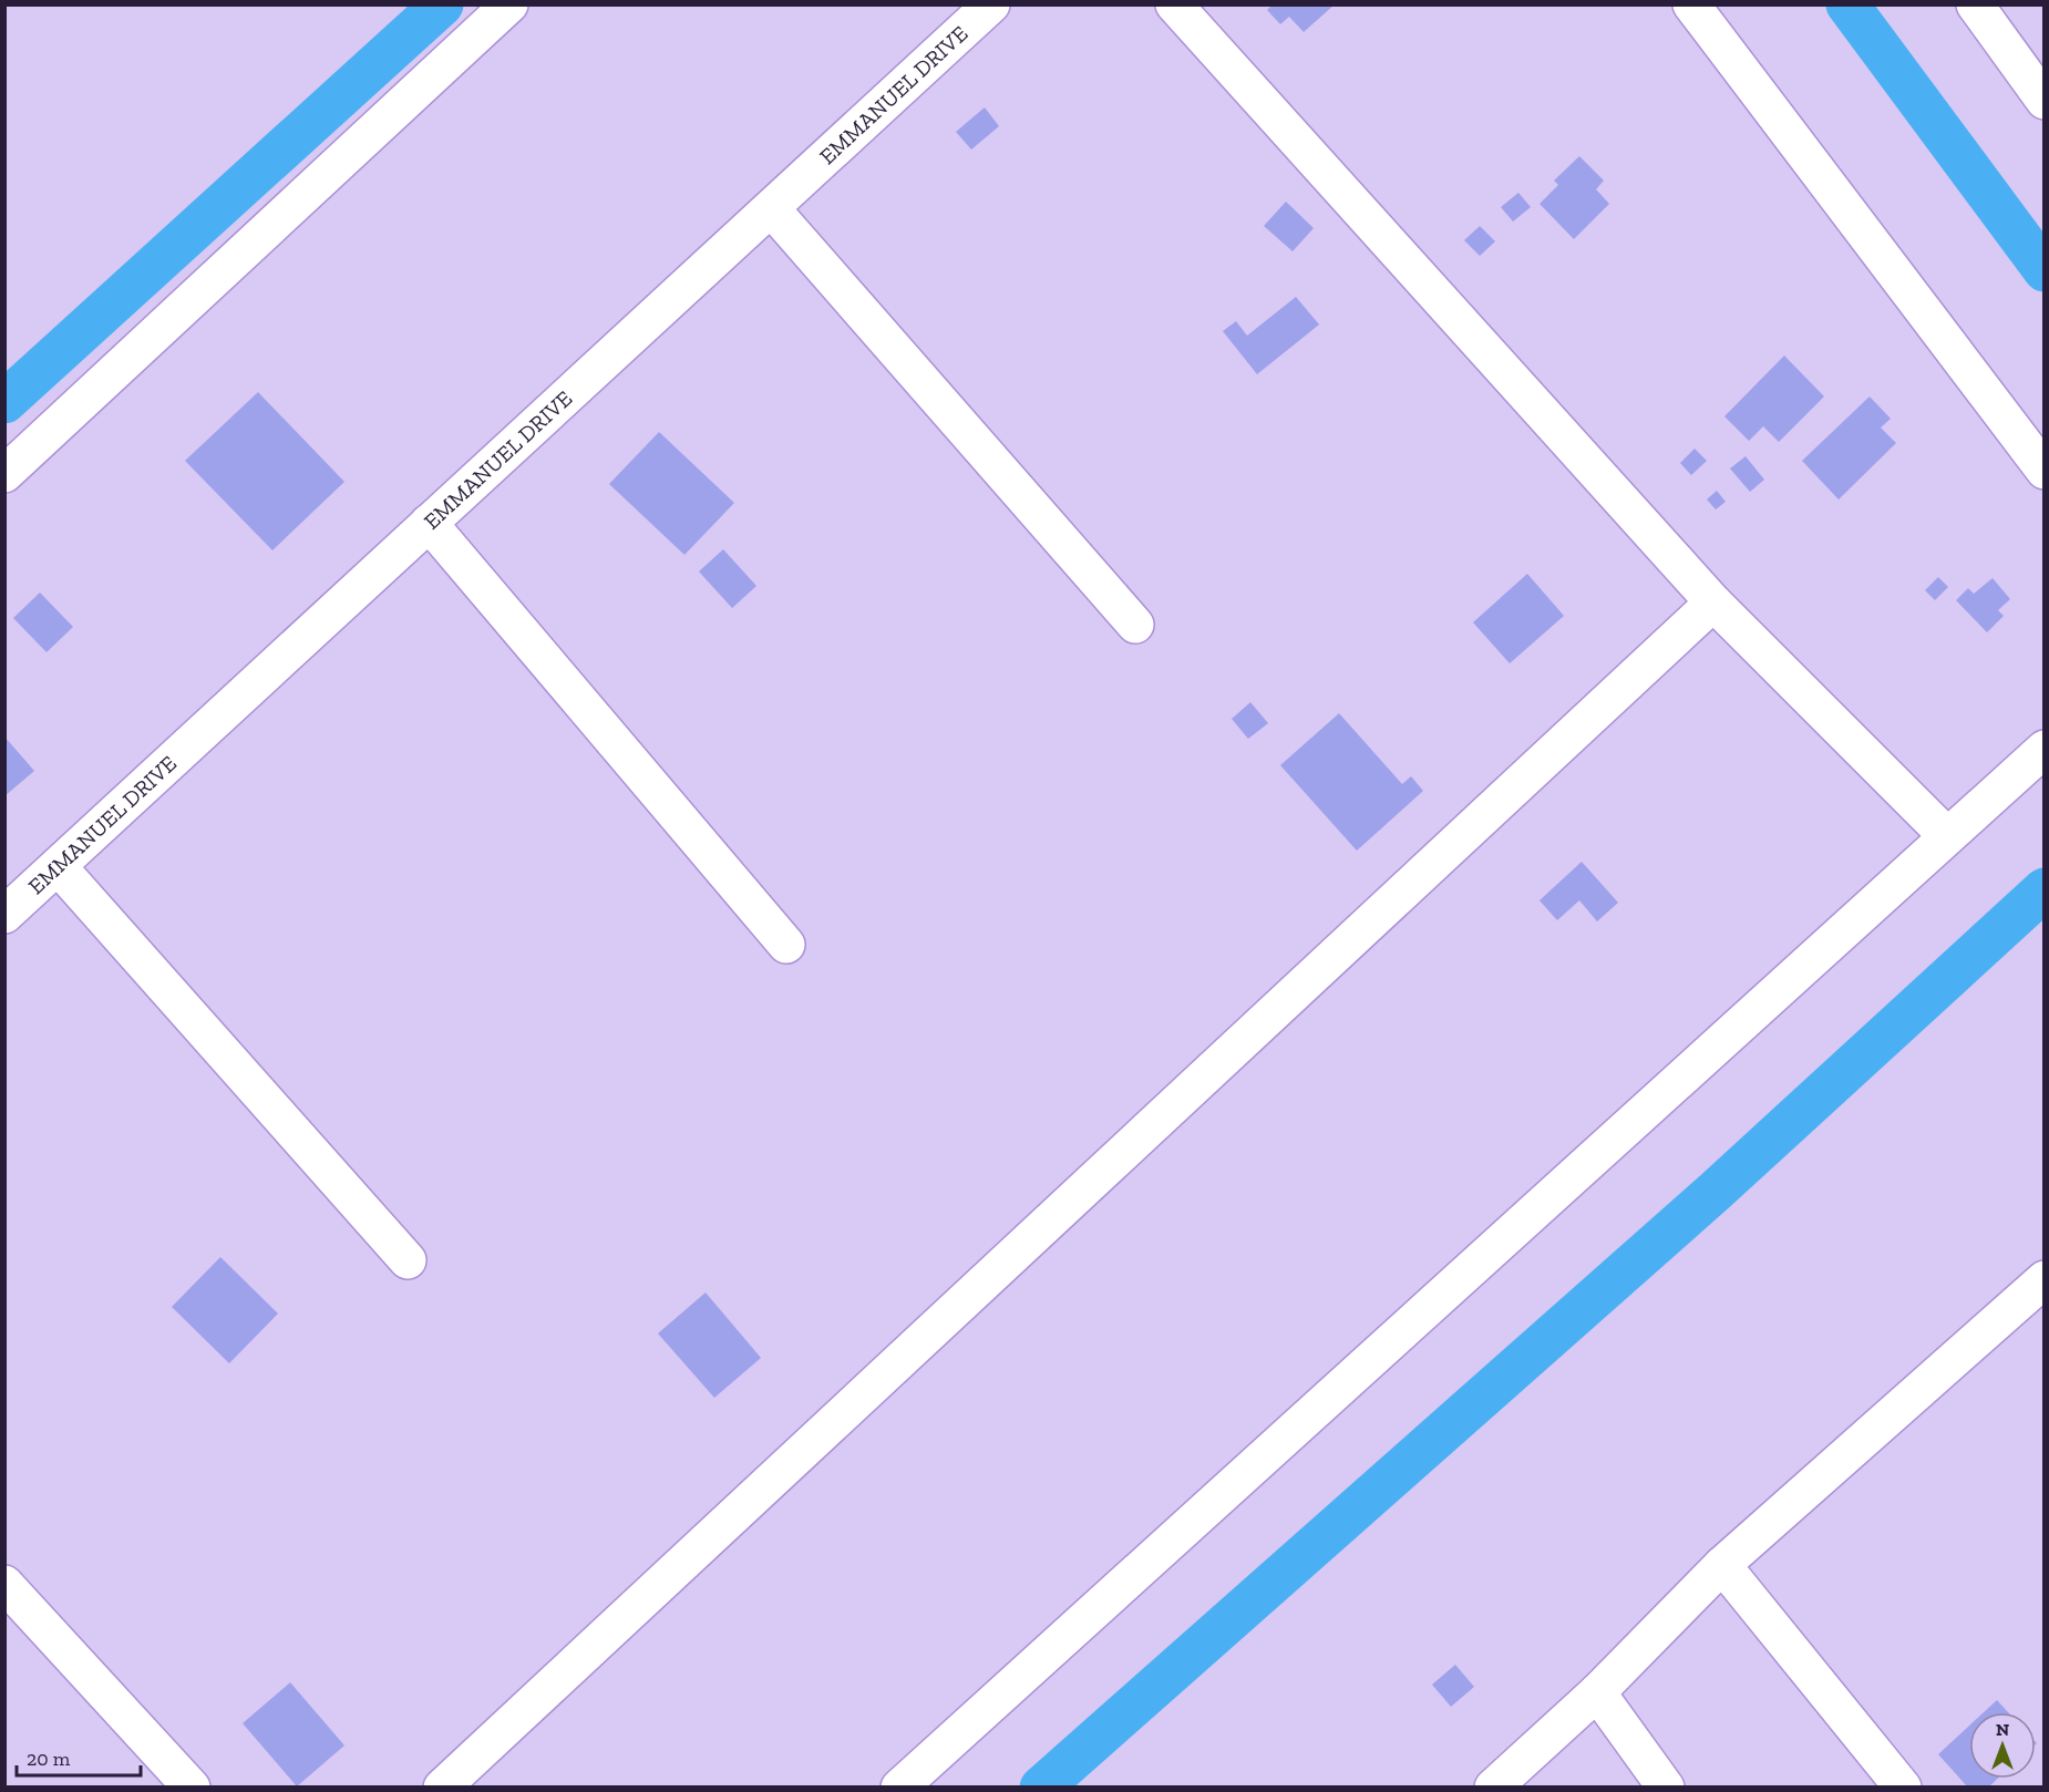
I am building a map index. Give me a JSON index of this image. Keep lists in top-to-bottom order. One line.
{"streets":{"street":["EMMANUEL DRIVE"]},"scale_bar":"20 m","north":"top"}
